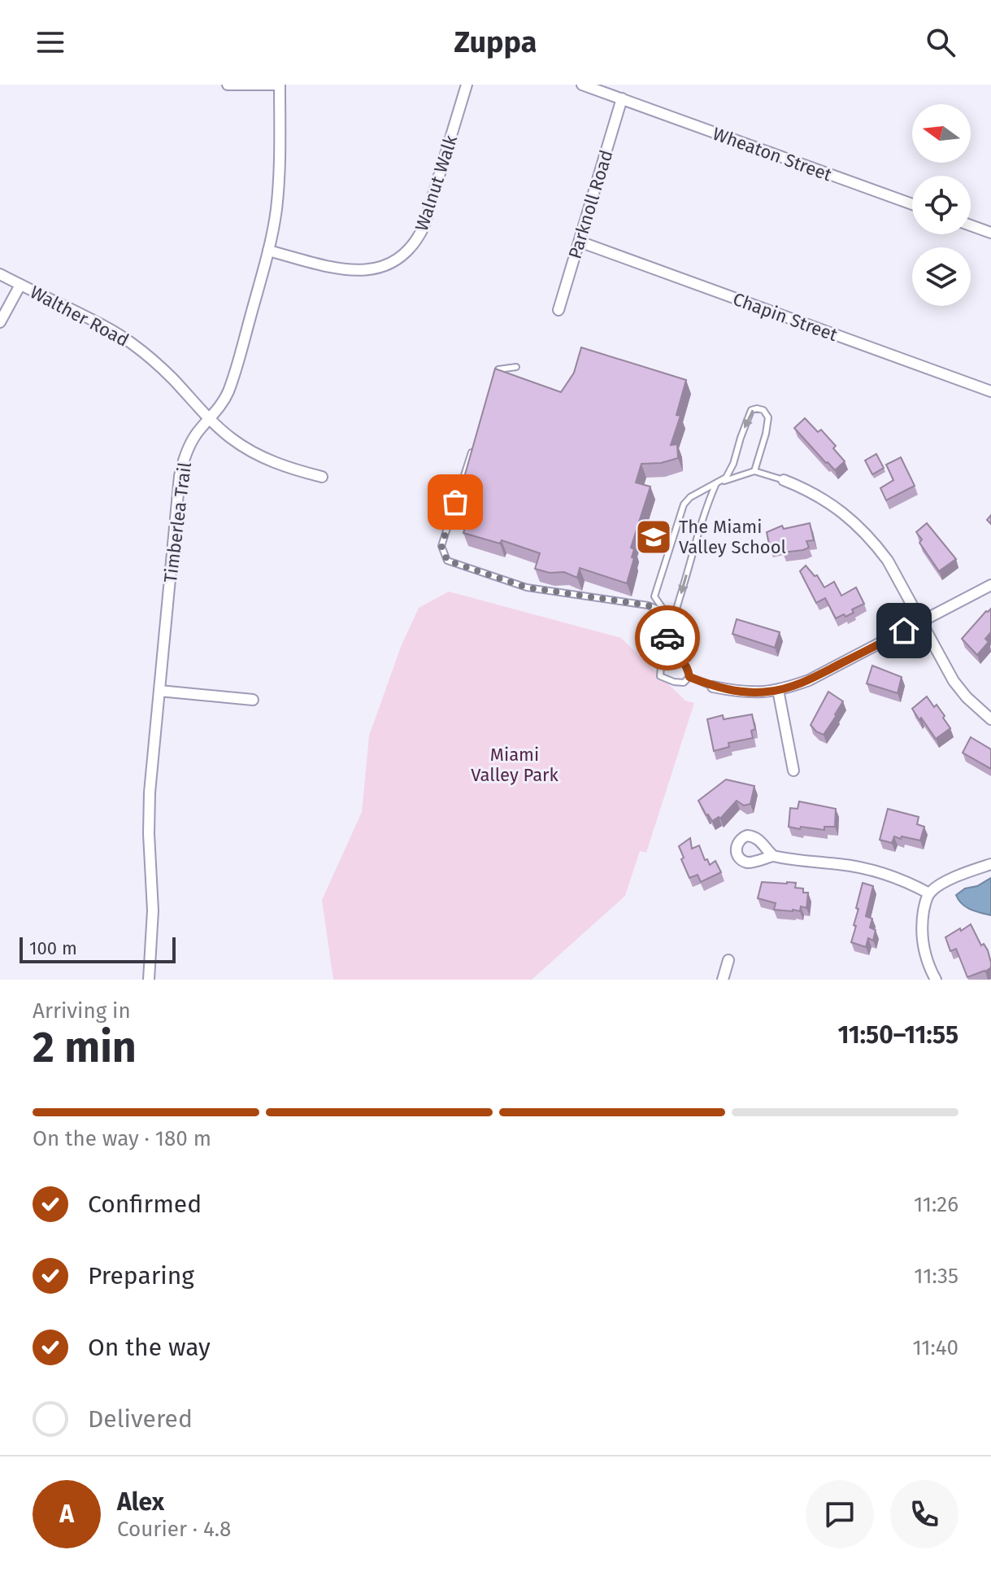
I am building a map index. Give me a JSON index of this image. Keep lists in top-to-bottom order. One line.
{"streets":{"street":["Wheaton Street","Walnut Walk","Parknoll Road","Walther Road","Chapin Street","Timberlea Trail"]},"crossings":[["Wheaton Street","Parknoll Road"],["Walnut Walk","Timberlea Trail"],["Parknoll Road","Chapin Street"],["Walther Road","Timberlea Trail"]],"parks":["Miami Valley Park"],"places":{"school or university":["The Miami Valley School"]},"scale_bar":"100 m","north":"left","page":{"header":"Zuppa","scale":"100 m","heading":["2 min","Arriving in","11:50–11:55"],"panel":["Alex","Courier · 4.8"],"bar":"On the way · 180 m","list":[["Confirmed","11:26"],["Preparing","11:35"],["On the way","11:40"],"Delivered"],"round":"A"}}
